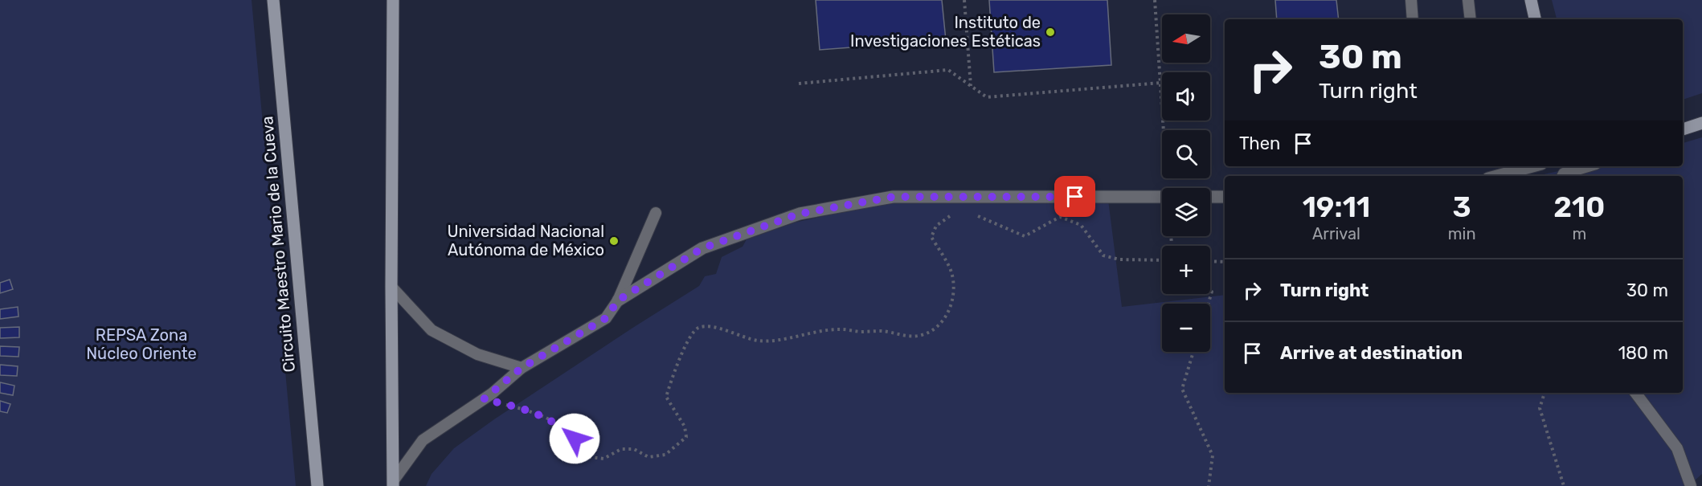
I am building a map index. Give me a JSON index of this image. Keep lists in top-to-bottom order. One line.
{"streets":{"street":["Circuito Maestro Mario de la Cueva"]},"parks":["REPSA Zona Núcleo Oriente"],"places":["Instituto de Investigaciones Estéticas","Universidad Nacional Autónoma de México"],"north":"left","page":{"map_buttons":["+","−"],"turn":["30 m","Turn right"],"then":"Then","eta":["19:11","Arrival","3","min","210","m"],"list":[{"name":"Turn right","value":"30 m"},{"name":"Arrive at destination","value":"180 m"}]}}
